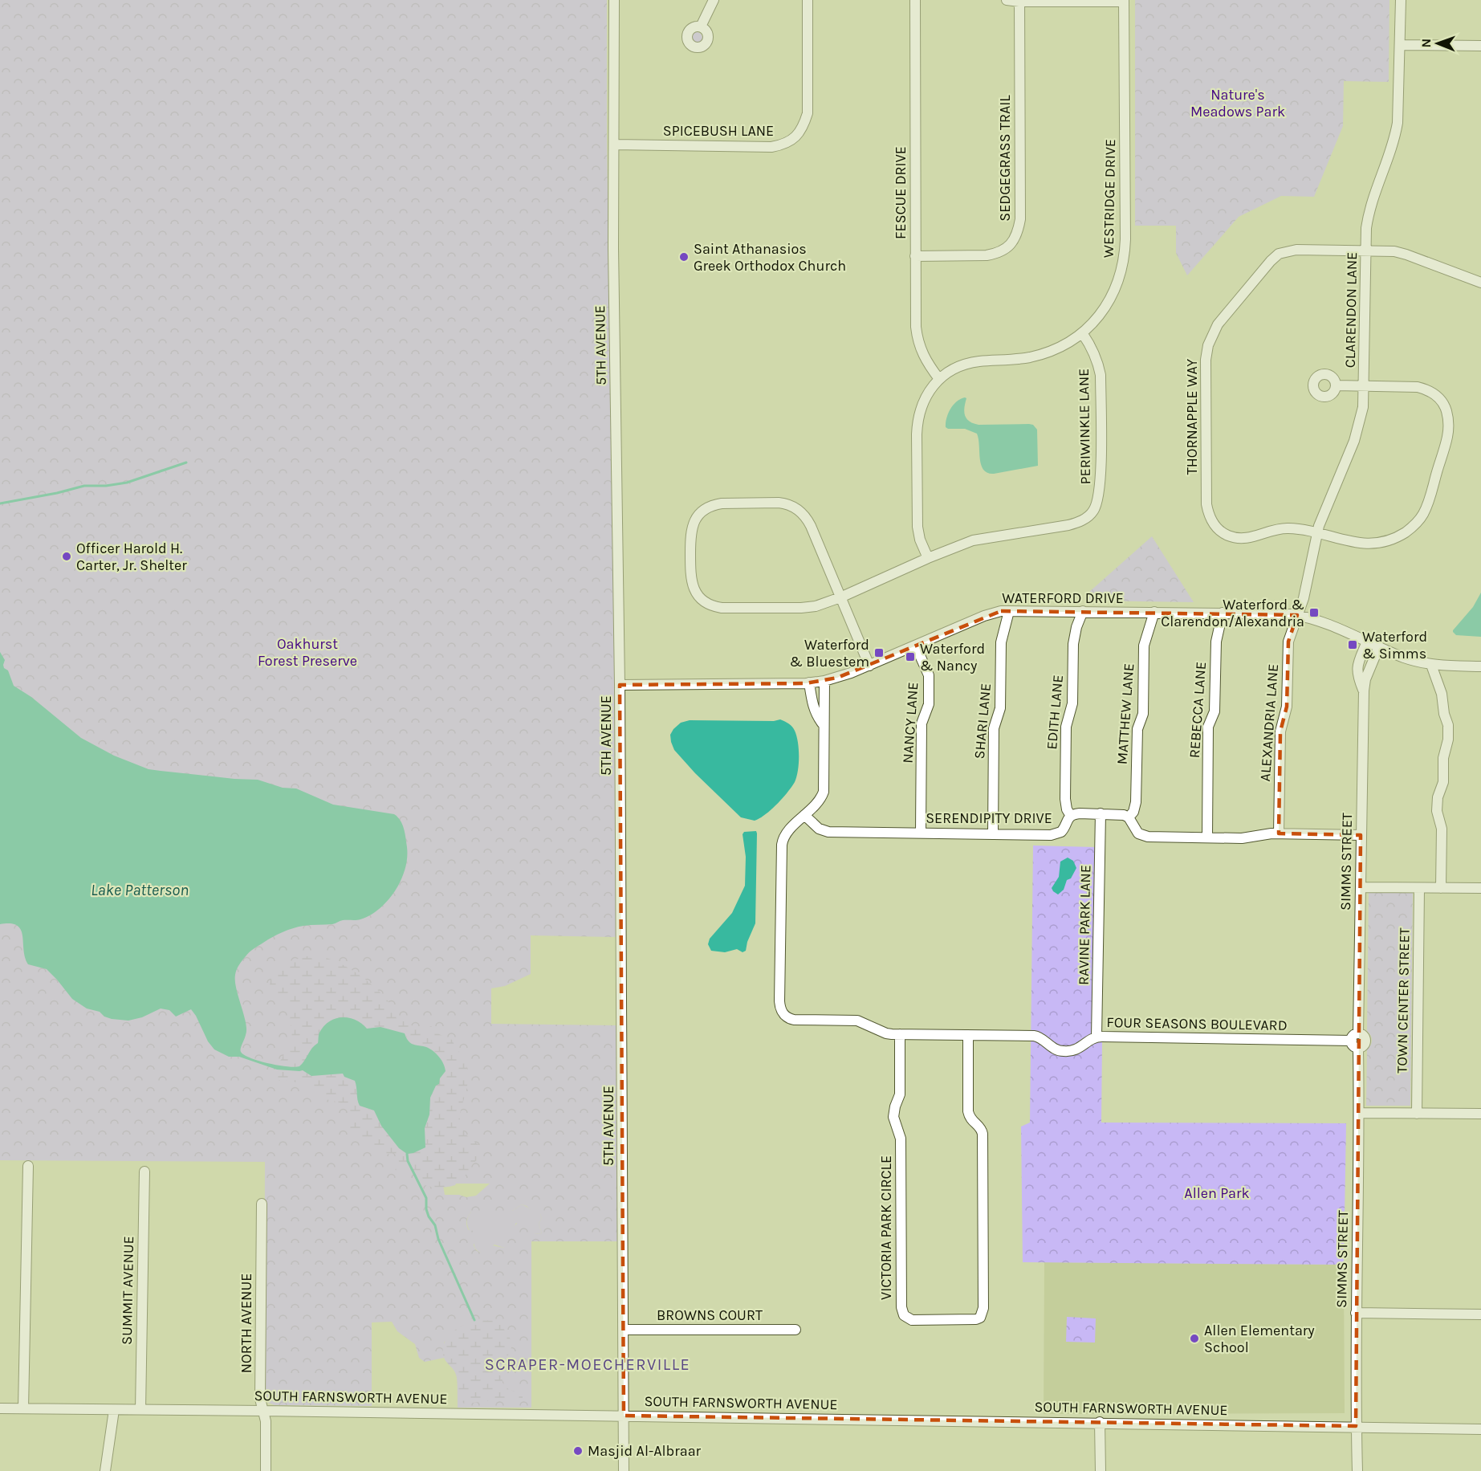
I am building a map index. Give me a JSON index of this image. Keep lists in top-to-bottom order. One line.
{"streets":{"street":["SPICEBUSH LANE","SEDGEGRASS TRAIL","FESCUE DRIVE","WESTRIDGE DRIVE","CLARENDON LANE","5TH AVENUE","THORNAPPLE WAY","PERIWINKLE LANE","WATERFORD DRIVE","REBECCA LANE","EDITH LANE","MATTHEW LANE","SHARI LANE","NANCY LANE","ALEXANDRIA LANE","SERENDIPITY DRIVE","SIMMS STREET","RAVINE PARK LANE","TOWN CENTER STREET","FOUR SEASONS BOULEVARD","VICTORIA PARK CIRCLE","SUMMIT AVENUE","BROWNS COURT","NORTH AVENUE","SOUTH FARNSWORTH AVENUE"]},"crossings":[["SPICEBUSH LANE","5TH AVENUE"],["SEDGEGRASS TRAIL","FESCUE DRIVE"],["FESCUE DRIVE","WESTRIDGE DRIVE"],["WESTRIDGE DRIVE","PERIWINKLE LANE"],["CLARENDON LANE","THORNAPPLE WAY"],["CLARENDON LANE","WATERFORD DRIVE"],["CLARENDON LANE","ALEXANDRIA LANE"],["5TH AVENUE","WATERFORD DRIVE"],["5TH AVENUE","BROWNS COURT"],["5TH AVENUE","SOUTH FARNSWORTH AVENUE"],["WATERFORD DRIVE","REBECCA LANE"],["WATERFORD DRIVE","EDITH LANE"],["WATERFORD DRIVE","MATTHEW LANE"],["WATERFORD DRIVE","SHARI LANE"],["WATERFORD DRIVE","NANCY LANE"],["WATERFORD DRIVE","ALEXANDRIA LANE"],["WATERFORD DRIVE","SIMMS STREET"],["WATERFORD DRIVE","FOUR SEASONS BOULEVARD"],["EDITH LANE","SERENDIPITY DRIVE"],["MATTHEW LANE","SERENDIPITY DRIVE"],["SHARI LANE","SERENDIPITY DRIVE"],["NANCY LANE","SERENDIPITY DRIVE"],["SERENDIPITY DRIVE","RAVINE PARK LANE"],["SERENDIPITY DRIVE","FOUR SEASONS BOULEVARD"],["SIMMS STREET","FOUR SEASONS BOULEVARD"],["SIMMS STREET","SOUTH FARNSWORTH AVENUE"],["RAVINE PARK LANE","FOUR SEASONS BOULEVARD"],["FOUR SEASONS BOULEVARD","VICTORIA PARK CIRCLE"],["SUMMIT AVENUE","SOUTH FARNSWORTH AVENUE"],["NORTH AVENUE","SOUTH FARNSWORTH AVENUE"]],"districts":["SCRAPER-MOECHERVILLE"],"water":["Lake Patterson"],"parks":["Nature's Meadows Park","Oakhurst Forest Preserve","Allen Park"],"places":{"other":["Saint Athanasios Greek Orthodox Church","Officer Harold H. Carter, Jr. Shelter","Allen Elementary School","Masjid Al-Albraar"],"transit":["Waterford & Clarendon/Alexandria","Waterford & Simms","Waterford & Bluestem","Waterford & Nancy"]},"north":"left"}
